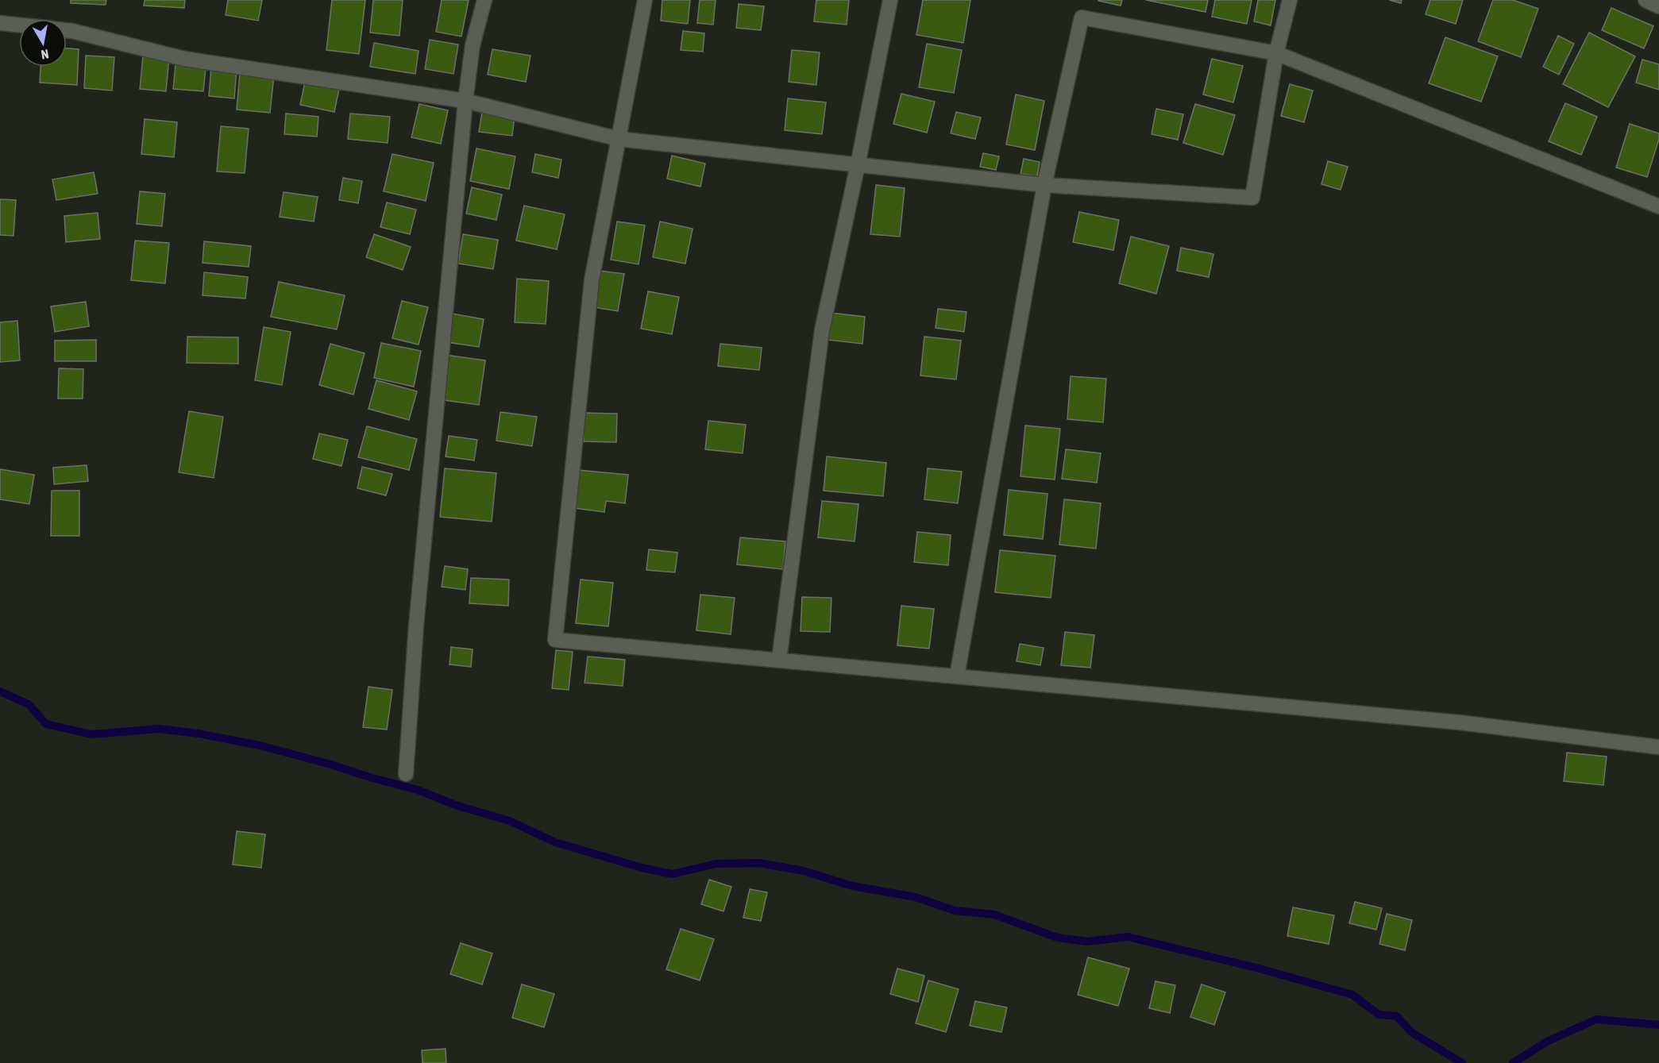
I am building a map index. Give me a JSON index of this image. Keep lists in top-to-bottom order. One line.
{"north":"bottom"}
